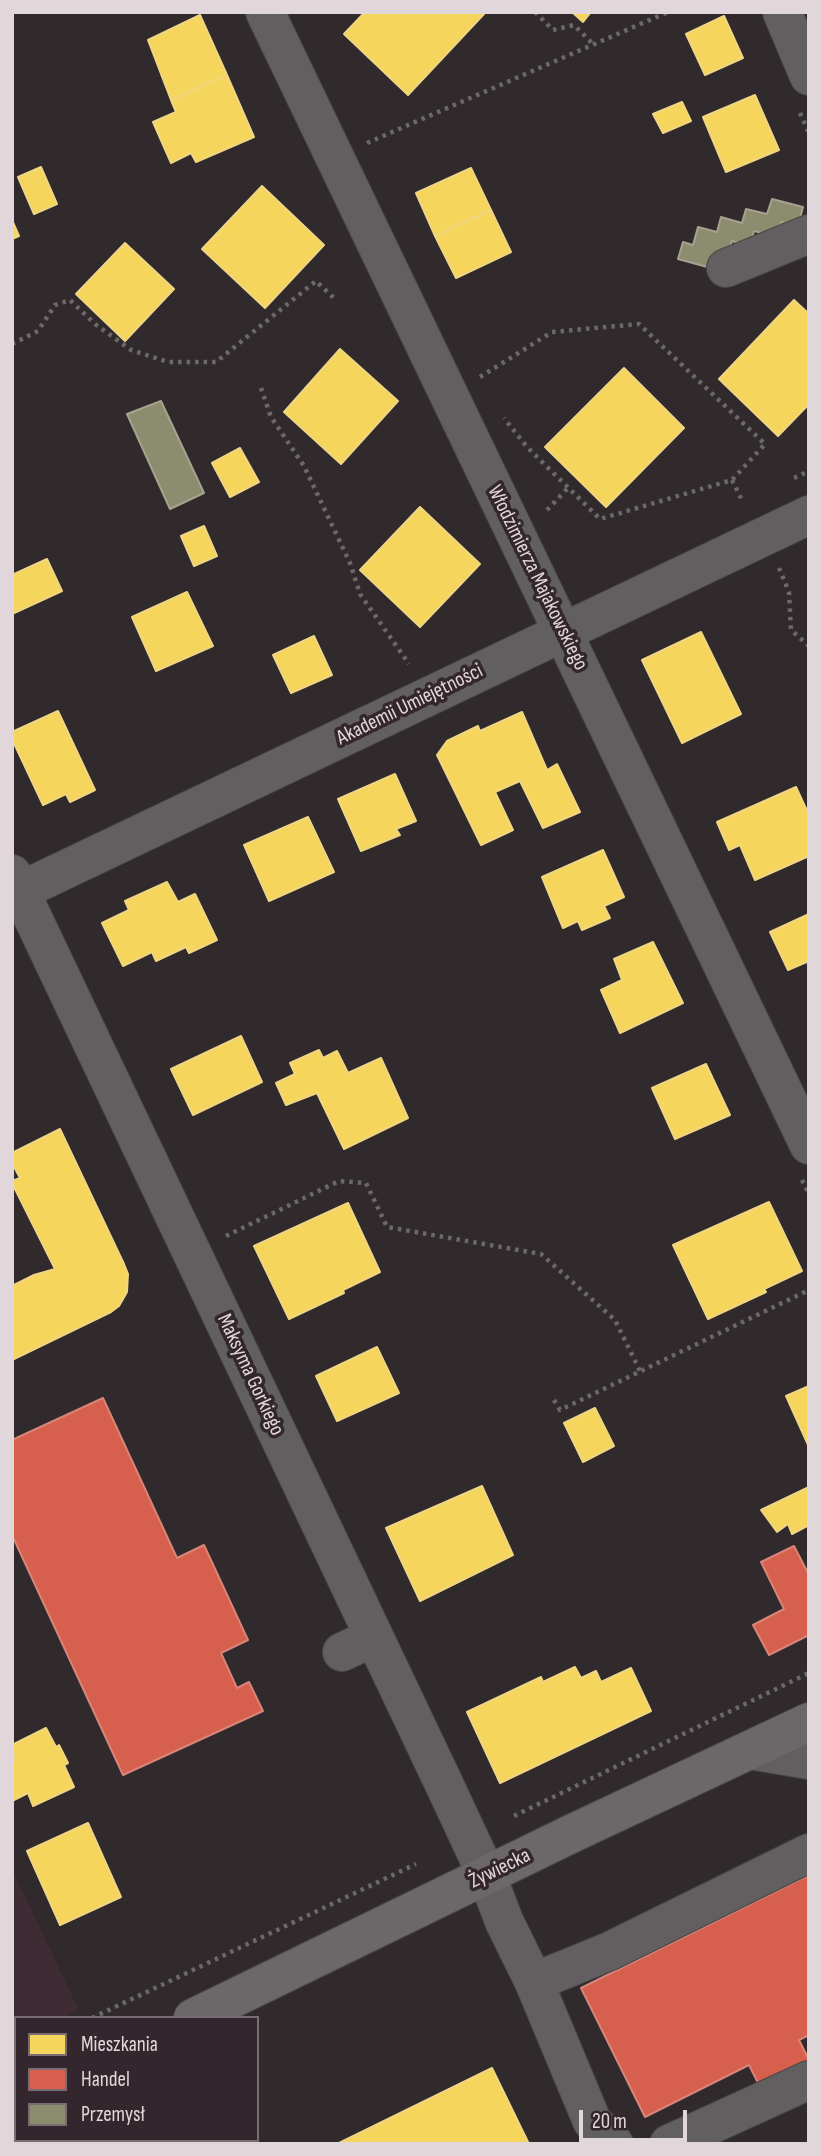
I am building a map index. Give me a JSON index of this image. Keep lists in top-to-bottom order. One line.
{"streets":{"main road":["Żywiecka"],"street":["Włodzimierza Majakowskiego","Akademii Umiejętności","Maksyma Gorkiego"]},"crossings":[["Włodzimierza Majakowskiego","Akademii Umiejętności"],["Akademii Umiejętności","Maksyma Gorkiego"],["Maksyma Gorkiego","Żywiecka"]],"legend":["Mieszkania","Handel","Przemysł"],"scale_bar":"20 m"}
